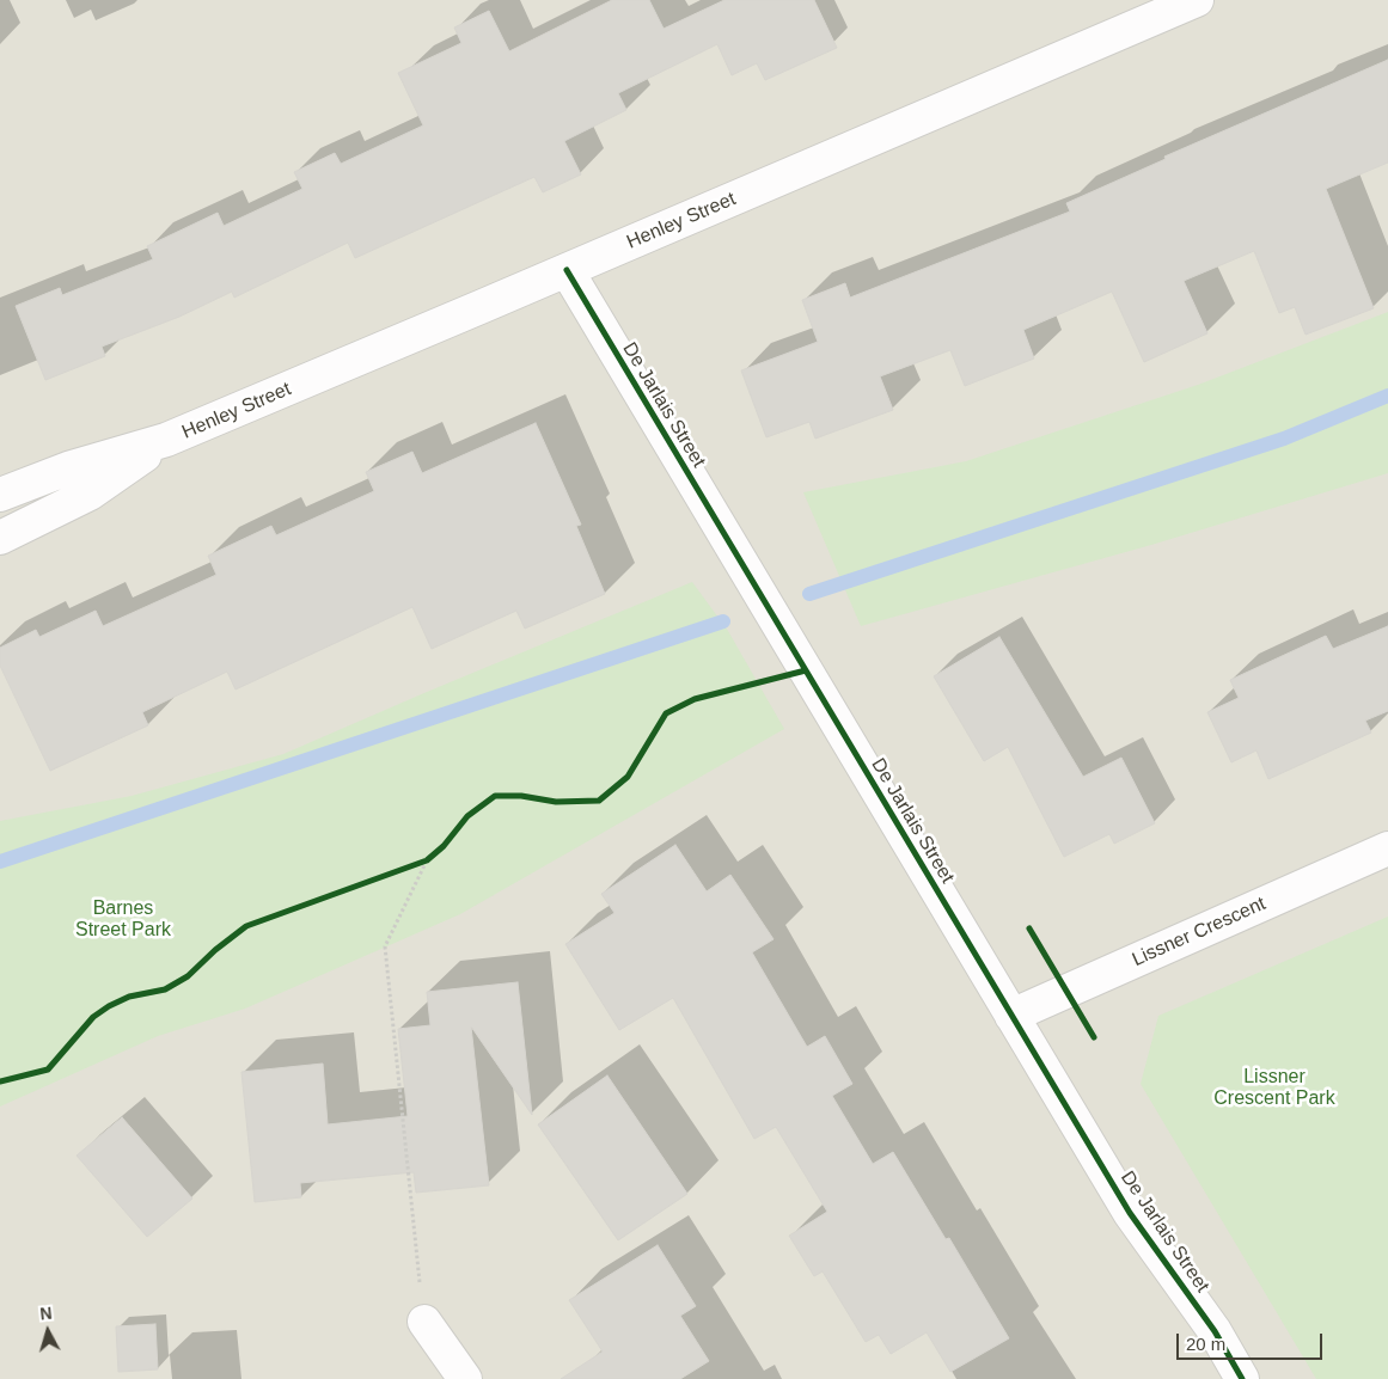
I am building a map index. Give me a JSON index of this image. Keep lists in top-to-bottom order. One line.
{"streets":{"street":["Henley Street","De Jarlais Street","Lissner Crescent"]},"crossings":[["Henley Street","De Jarlais Street"],["De Jarlais Street","Lissner Crescent"]],"parks":["Barnes Street Park","Lissner Crescent Park"],"scale_bar":"20 m","north":"top"}
